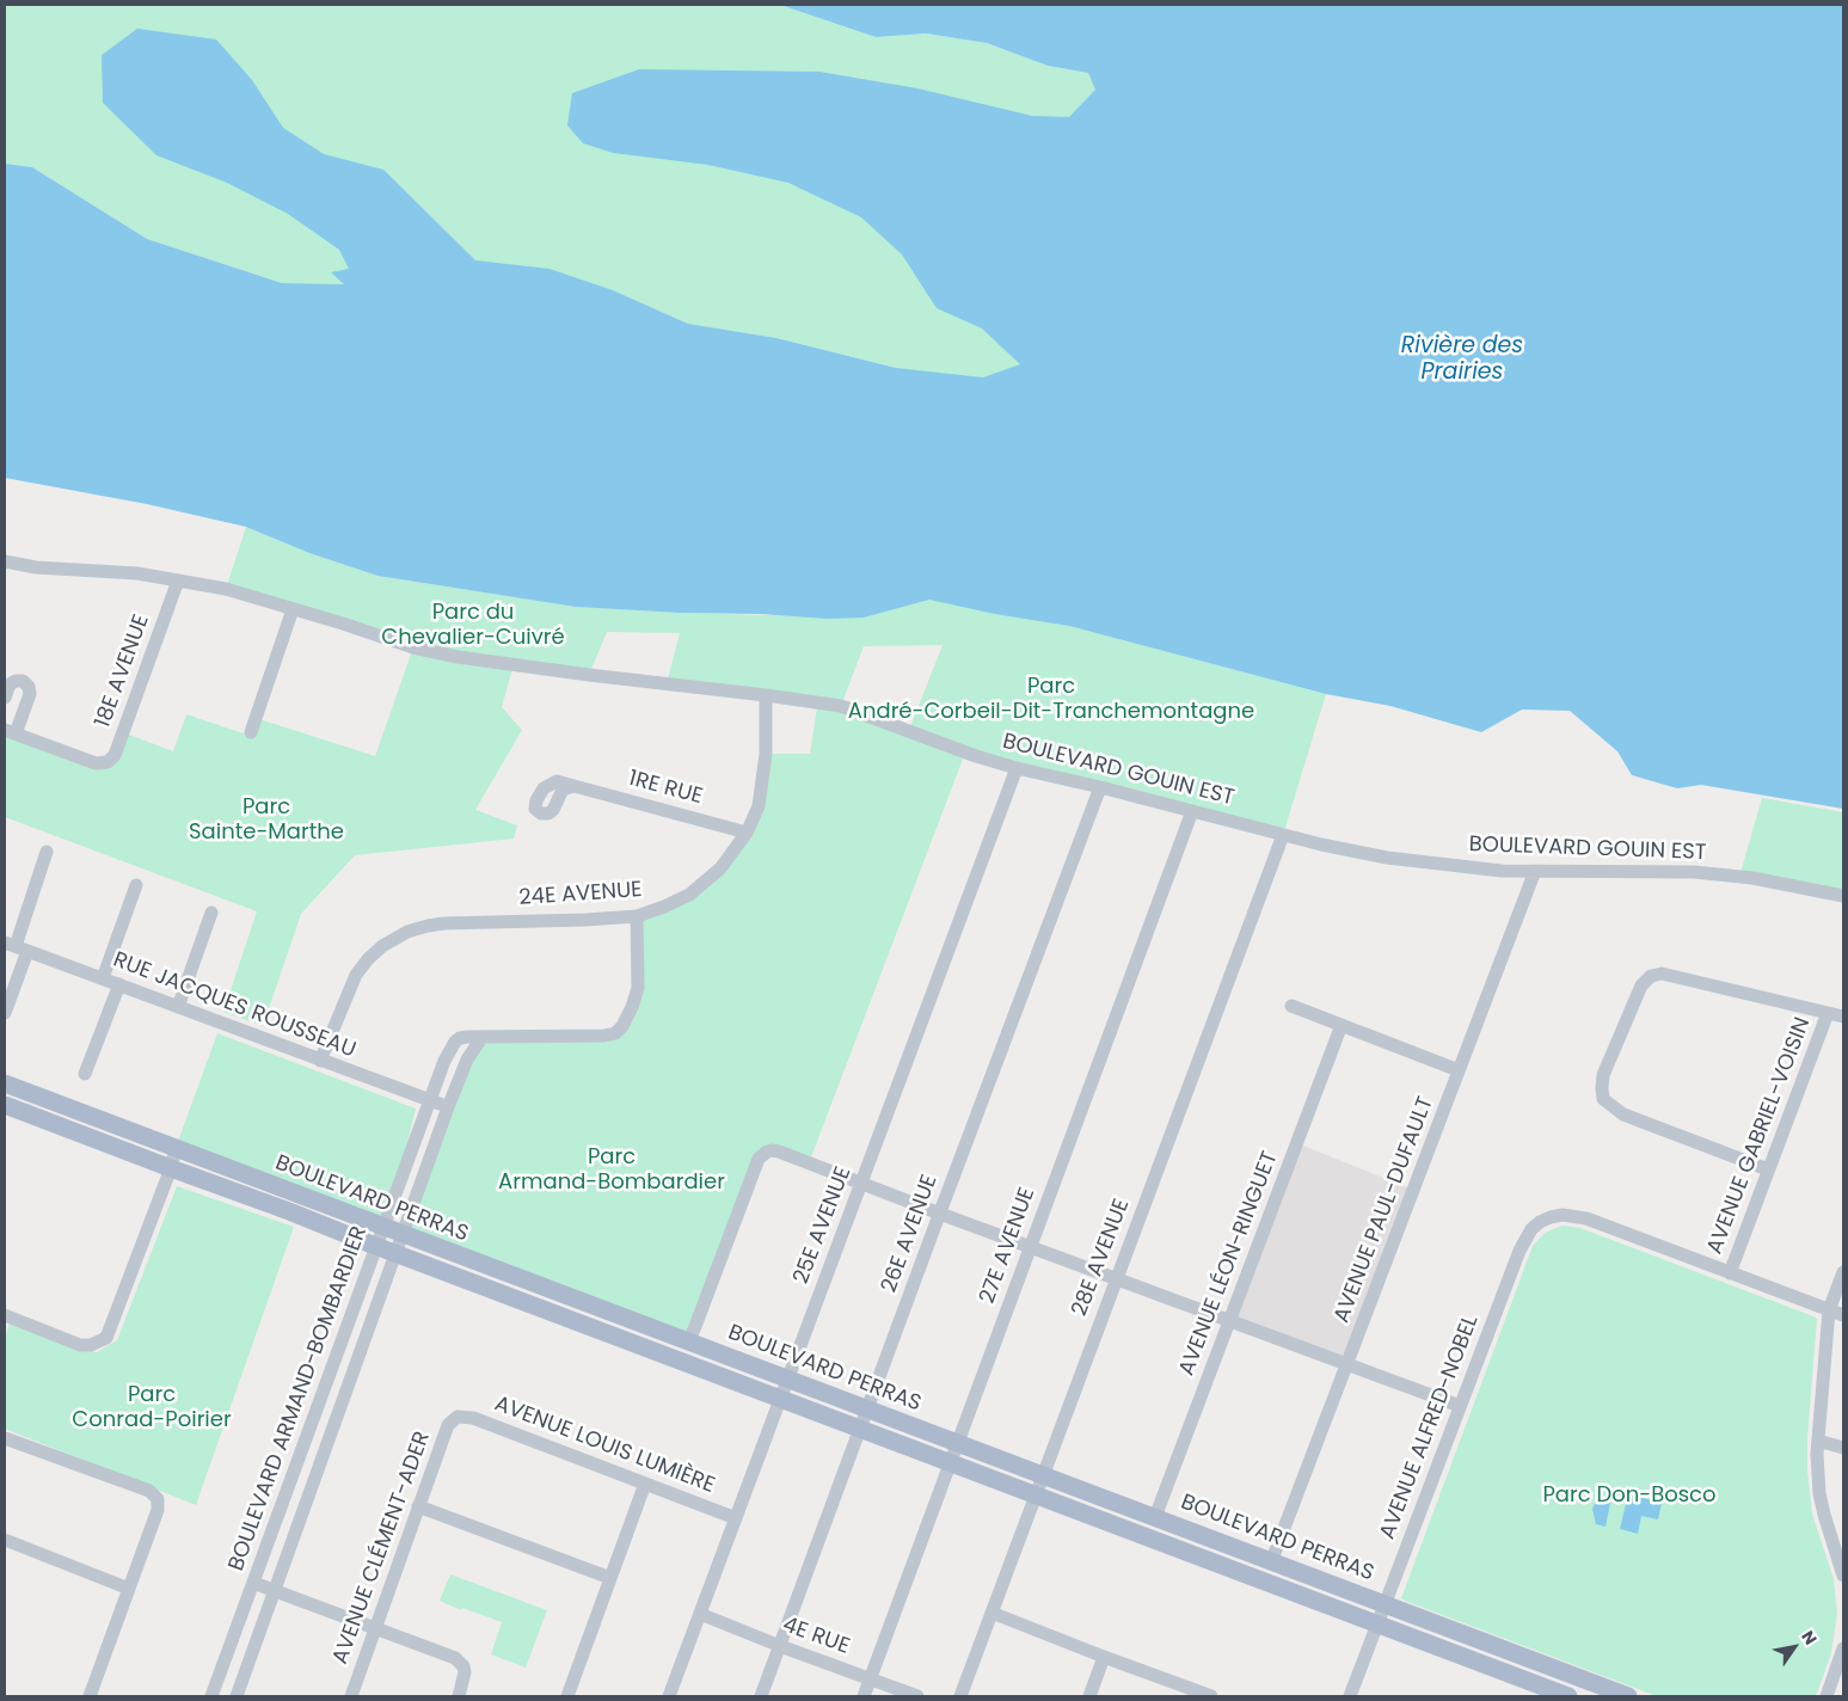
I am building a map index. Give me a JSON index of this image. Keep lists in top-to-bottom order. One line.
{"streets":{"main road":["BOULEVARD PERRAS"],"street":["18E AVENUE","BOULEVARD GOUIN EST","1RE RUE","24E AVENUE","RUE JACQUES ROUSSEAU","AVENUE GABRIEL-VOISIN","AVENUE PAUL-DUFAULT","25E AVENUE","26E AVENUE","27E AVENUE","28E AVENUE","AVENUE LÉON-RINGUET","BOULEVARD ARMAND-BOMBARDIER","AVENUE ALFRED-NOBEL","AVENUE LOUIS LUMIÈRE","AVENUE CLÉMENT-ADER","4E RUE"]},"crossings":[["18E AVENUE","BOULEVARD GOUIN EST"],["BOULEVARD GOUIN EST","24E AVENUE"],["BOULEVARD GOUIN EST","AVENUE PAUL-DUFAULT"],["BOULEVARD GOUIN EST","25E AVENUE"],["BOULEVARD GOUIN EST","26E AVENUE"],["BOULEVARD GOUIN EST","27E AVENUE"],["BOULEVARD GOUIN EST","28E AVENUE"],["1RE RUE","24E AVENUE"],["24E AVENUE","RUE JACQUES ROUSSEAU"],["24E AVENUE","BOULEVARD ARMAND-BOMBARDIER"],["RUE JACQUES ROUSSEAU","BOULEVARD ARMAND-BOMBARDIER"],["AVENUE GABRIEL-VOISIN","AVENUE ALFRED-NOBEL"],["BOULEVARD PERRAS","AVENUE PAUL-DUFAULT"],["BOULEVARD PERRAS","25E AVENUE"],["BOULEVARD PERRAS","26E AVENUE"],["BOULEVARD PERRAS","27E AVENUE"],["BOULEVARD PERRAS","28E AVENUE"],["BOULEVARD PERRAS","AVENUE LÉON-RINGUET"],["BOULEVARD PERRAS","BOULEVARD ARMAND-BOMBARDIER"],["BOULEVARD PERRAS","AVENUE ALFRED-NOBEL"],["25E AVENUE","AVENUE LOUIS LUMIÈRE"],["25E AVENUE","4E RUE"],["26E AVENUE","4E RUE"],["27E AVENUE","4E RUE"],["AVENUE LOUIS LUMIÈRE","AVENUE CLÉMENT-ADER"]],"water":["Rivière des Prairies"],"parks":["Parc du Chevalier-Cuivré","Parc André-Corbeil-Dit-Tranchemontagne","Parc Sainte-Marthe","Parc Armand-Bombardier","Parc Conrad-Poirier","Parc Don-Bosco"],"north":"top right"}
